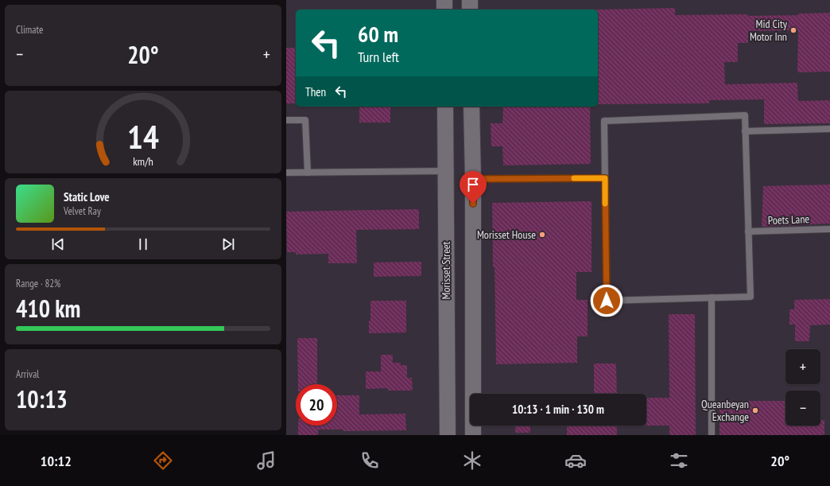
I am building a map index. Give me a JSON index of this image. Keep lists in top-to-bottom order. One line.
{"streets":{"street":["Morisset Street"],"lane":["Poets Lane"]},"places":["Mid City Motor Inn","Morisset House","Queanbeyan Exchange"],"page":{"tile":["Climate",["Range · 82%","410 km"],["Arrival","10:13"]],"turn":["60 m","Turn left"],"heat":["−","20°","+"],"then":"Then","song":["Static Love","Velvet Ray"],"map_buttons":["+","−"],"limit":"20","trip":"10:13 · 1 min · 130 m","tabs":["10:12","20°"],"gauge":["14","km/h"]}}
